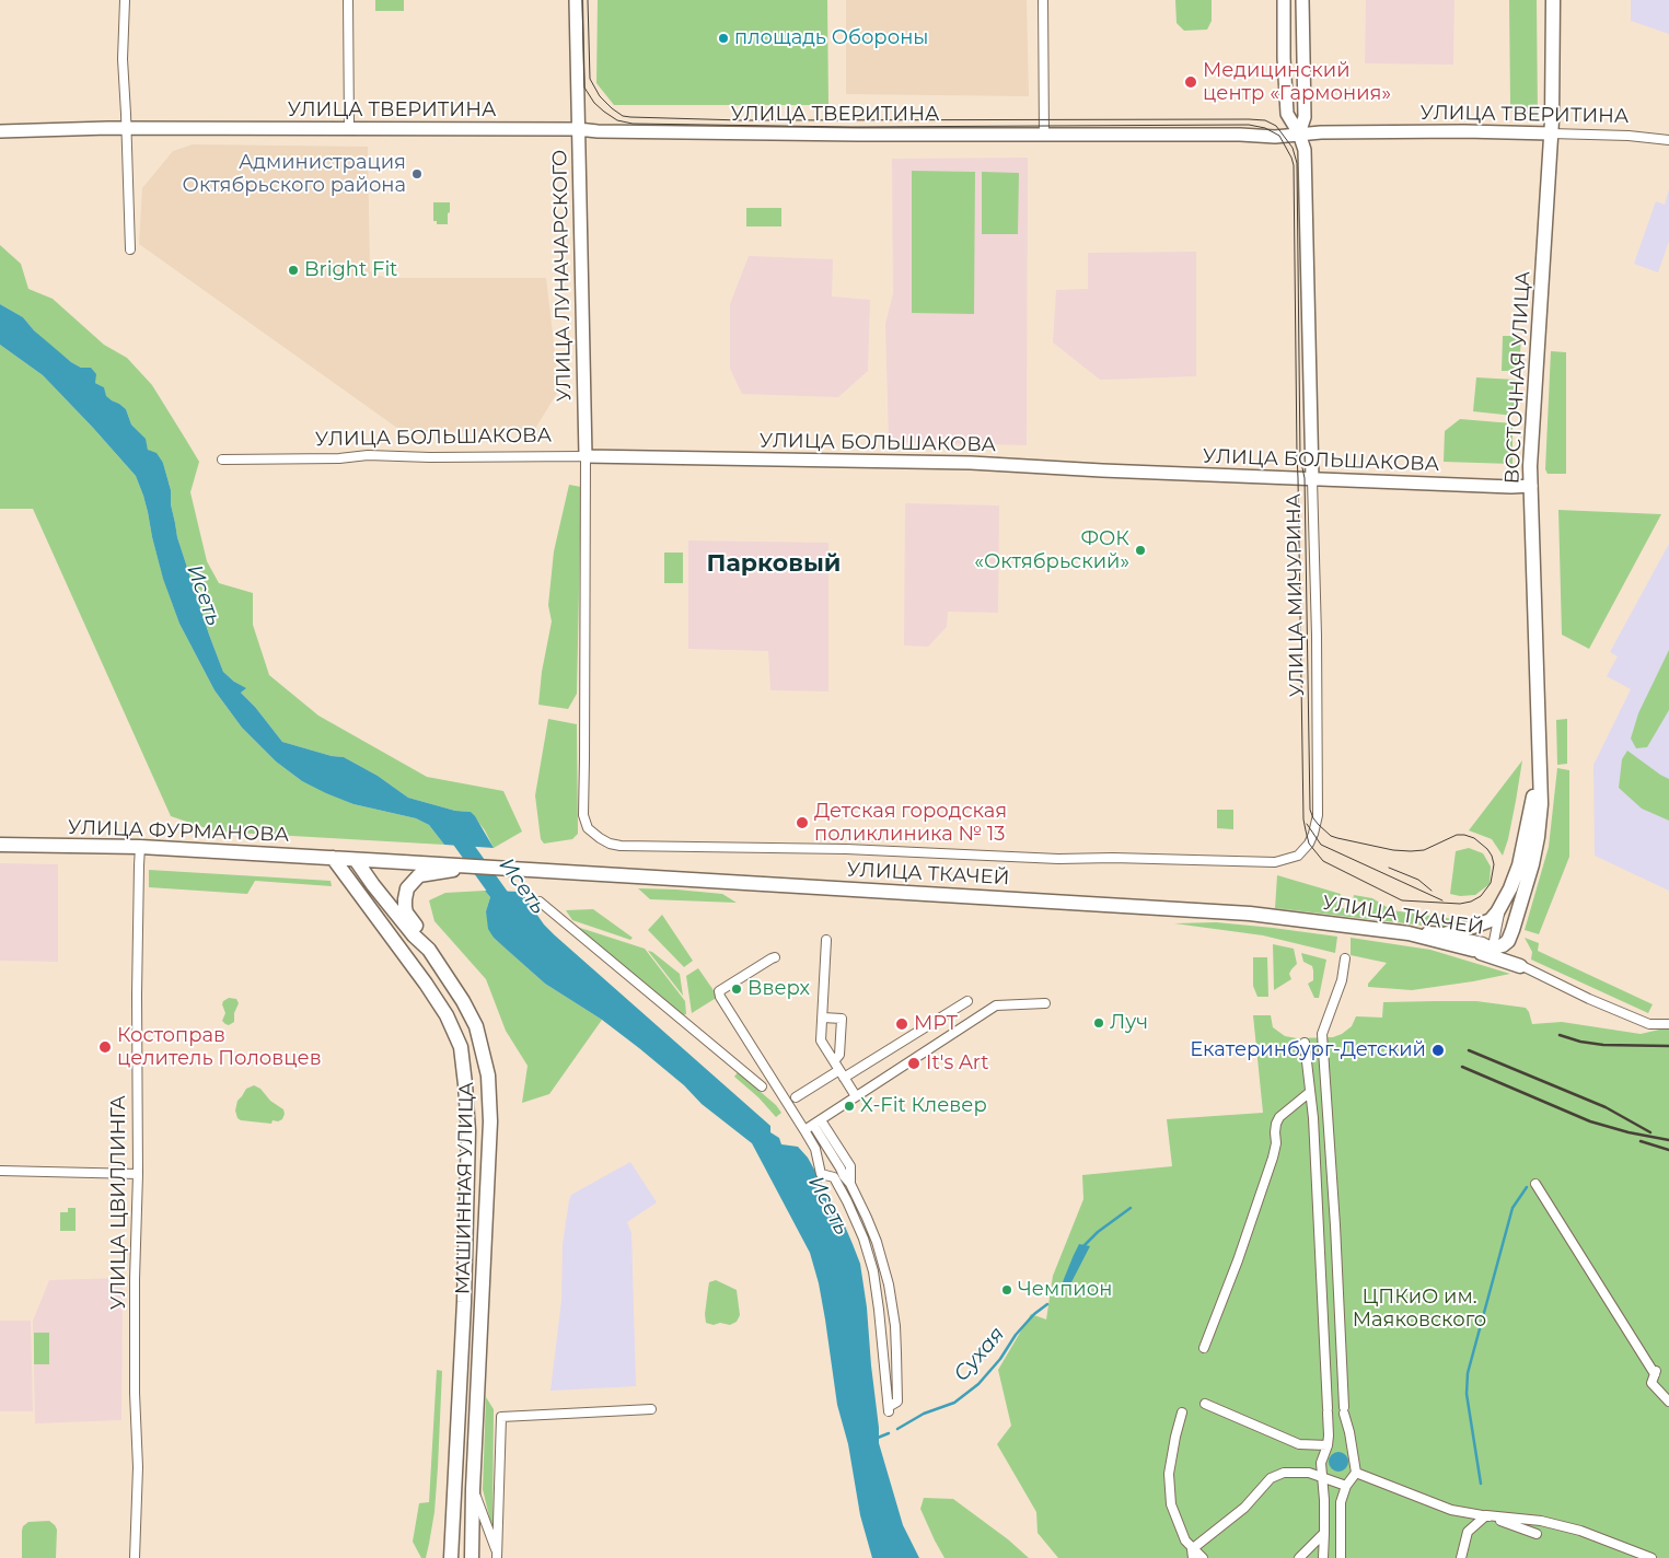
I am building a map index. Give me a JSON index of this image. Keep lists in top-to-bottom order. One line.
{"streets":{"main road":["ВОСТОЧНАЯ УЛИЦА","УЛИЦА ФУРМАНОВА","УЛИЦА ТКАЧЕЙ","МАШИННАЯ УЛИЦА"],"street":["УЛИЦА ТВЕРИТИНА","УЛИЦА ЛУНАЧАРСКОГО","УЛИЦА БОЛЬШАКОВА","УЛИЦА МИЧУРИНА","УЛИЦА ЦВИЛЛИНГА"]},"crossings":[["УЛИЦА ТВЕРИТИНА","УЛИЦА ЛУНАЧАРСКОГО"],["УЛИЦА ТВЕРИТИНА","ВОСТОЧНАЯ УЛИЦА"],["УЛИЦА ТВЕРИТИНА","УЛИЦА МИЧУРИНА"],["УЛИЦА ЛУНАЧАРСКОГО","УЛИЦА БОЛЬШАКОВА"],["УЛИЦА ЛУНАЧАРСКОГО","УЛИЦА ТКАЧЕЙ"],["ВОСТОЧНАЯ УЛИЦА","УЛИЦА БОЛЬШАКОВА"],["ВОСТОЧНАЯ УЛИЦА","УЛИЦА ТКАЧЕЙ"],["УЛИЦА БОЛЬШАКОВА","УЛИЦА МИЧУРИНА"],["УЛИЦА МИЧУРИНА","УЛИЦА ТКАЧЕЙ"],["УЛИЦА ФУРМАНОВА","МАШИННАЯ УЛИЦА"],["УЛИЦА ФУРМАНОВА","УЛИЦА ЦВИЛЛИНГА"]],"districts":["Парковый"],"water":["Исеть","Сухая"],"parks":["ЦПКиО им. Маяковского"],"places":["площадь Обороны","Медицинский центр «Гармония»","Администрация Октябрьского района","Bright Fit","ФОК «Октябрьский»","Детская городская поликлиника № 13","Вверх","Луч","МРТ","Костоправ целитель Половцев","Екатеринбург-Детский","It's Art","X-Fit Клевер","Чемпион"]}
